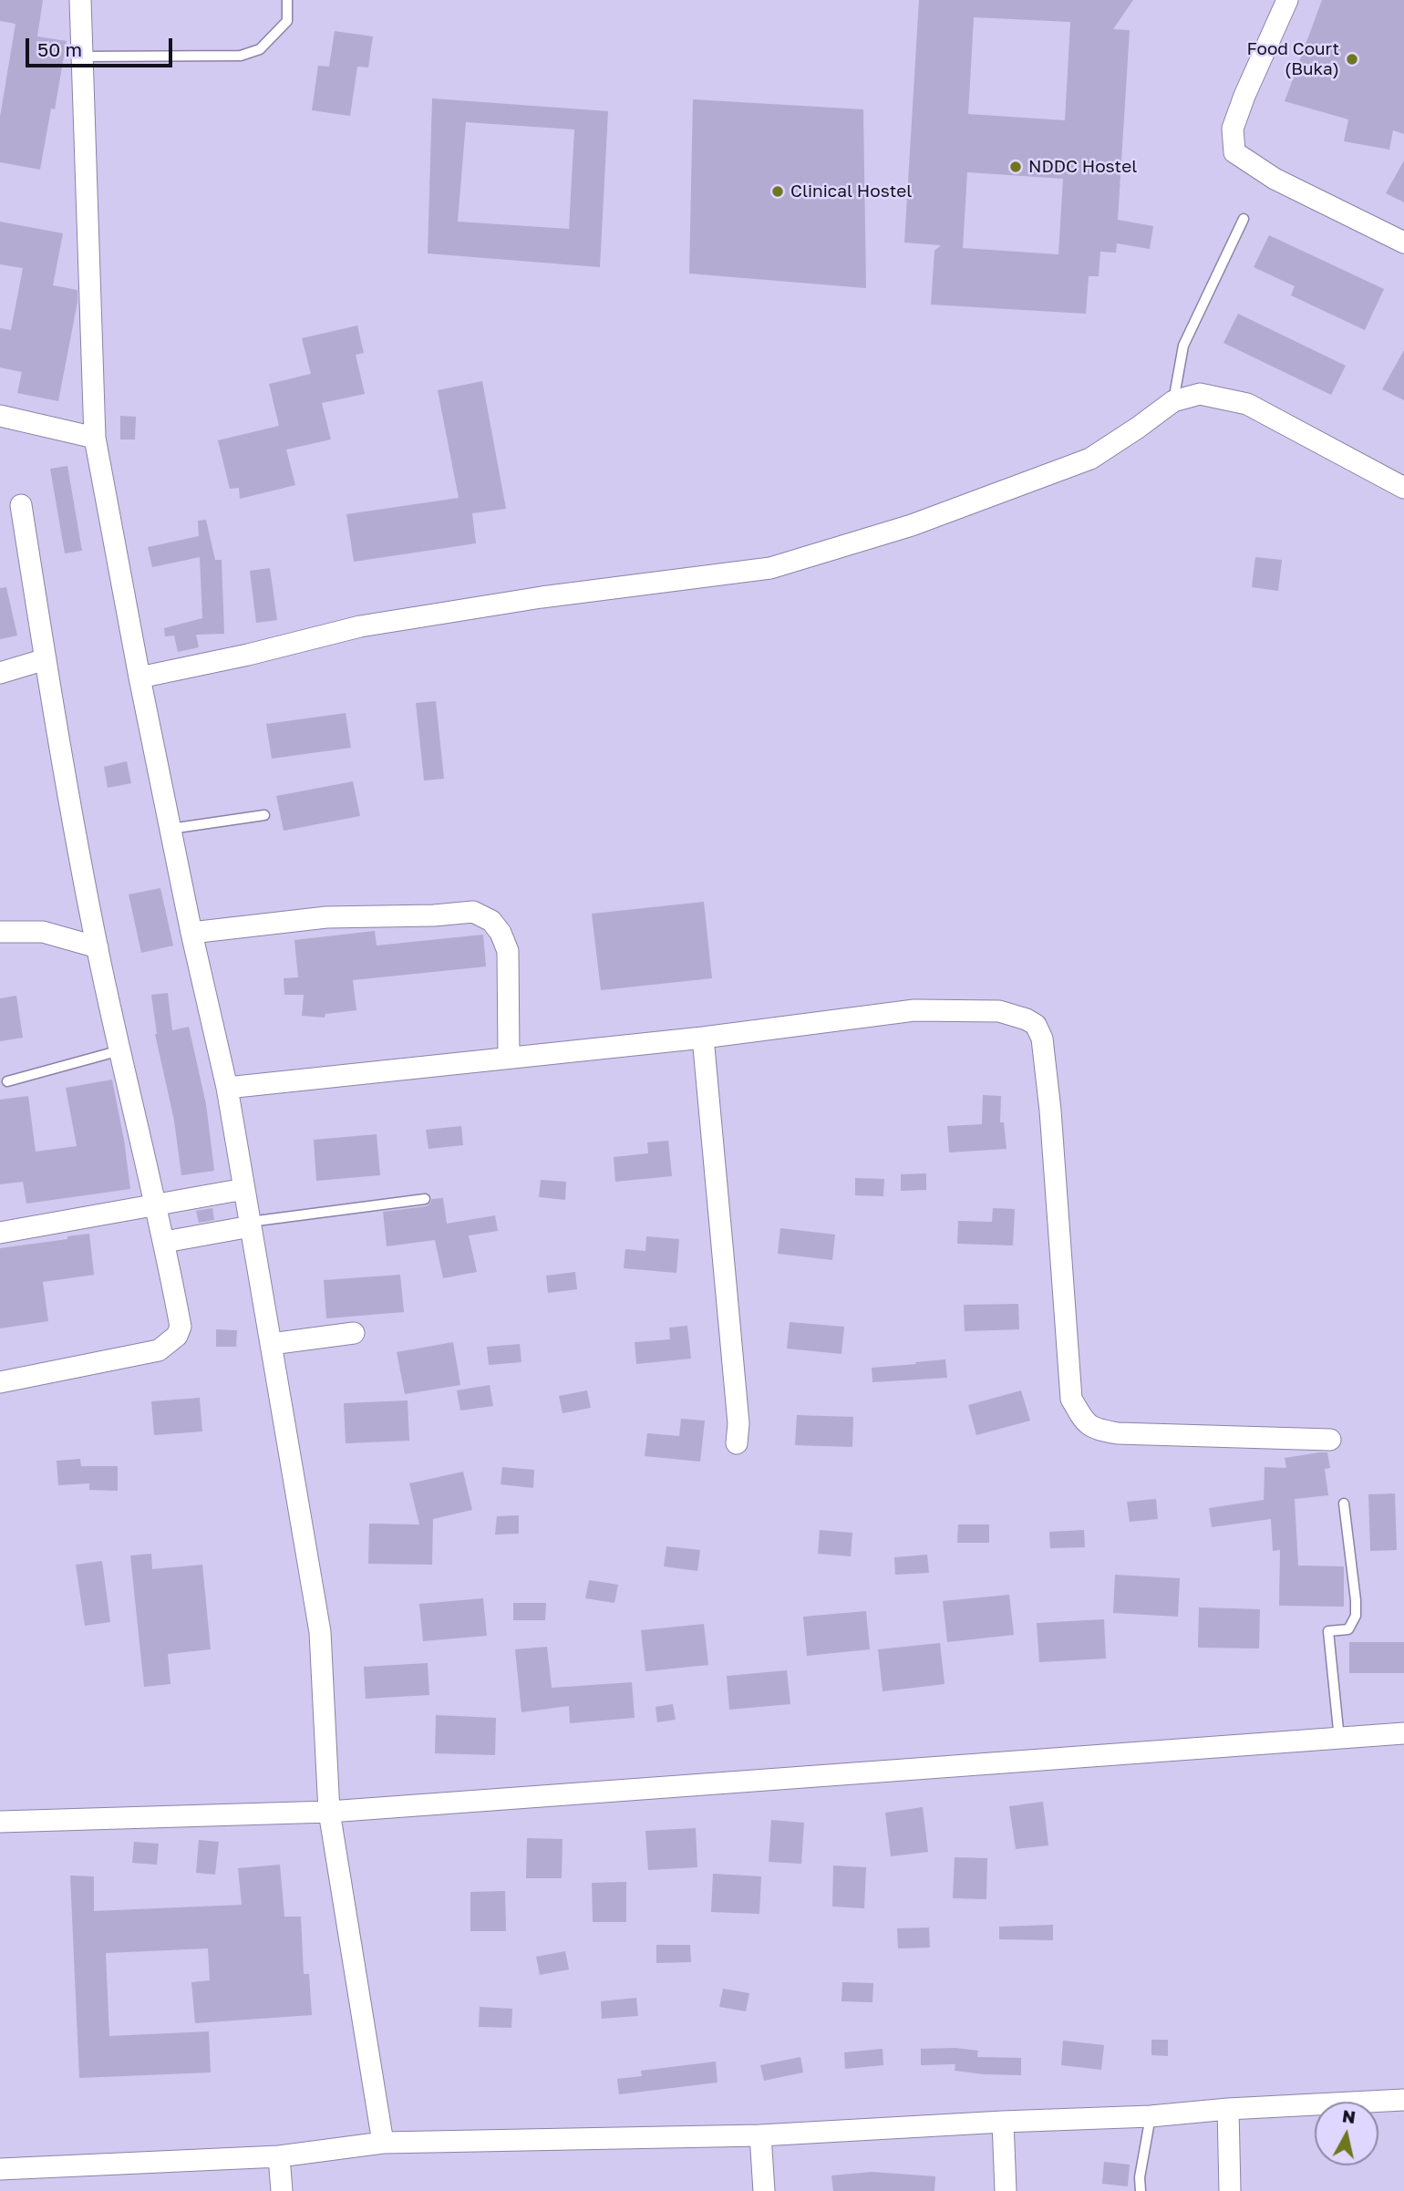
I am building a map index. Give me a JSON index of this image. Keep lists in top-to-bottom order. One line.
{"places":["Food Court (Buka)","NDDC Hostel","Clinical Hostel"],"scale_bar":"50 m","north":"top"}
